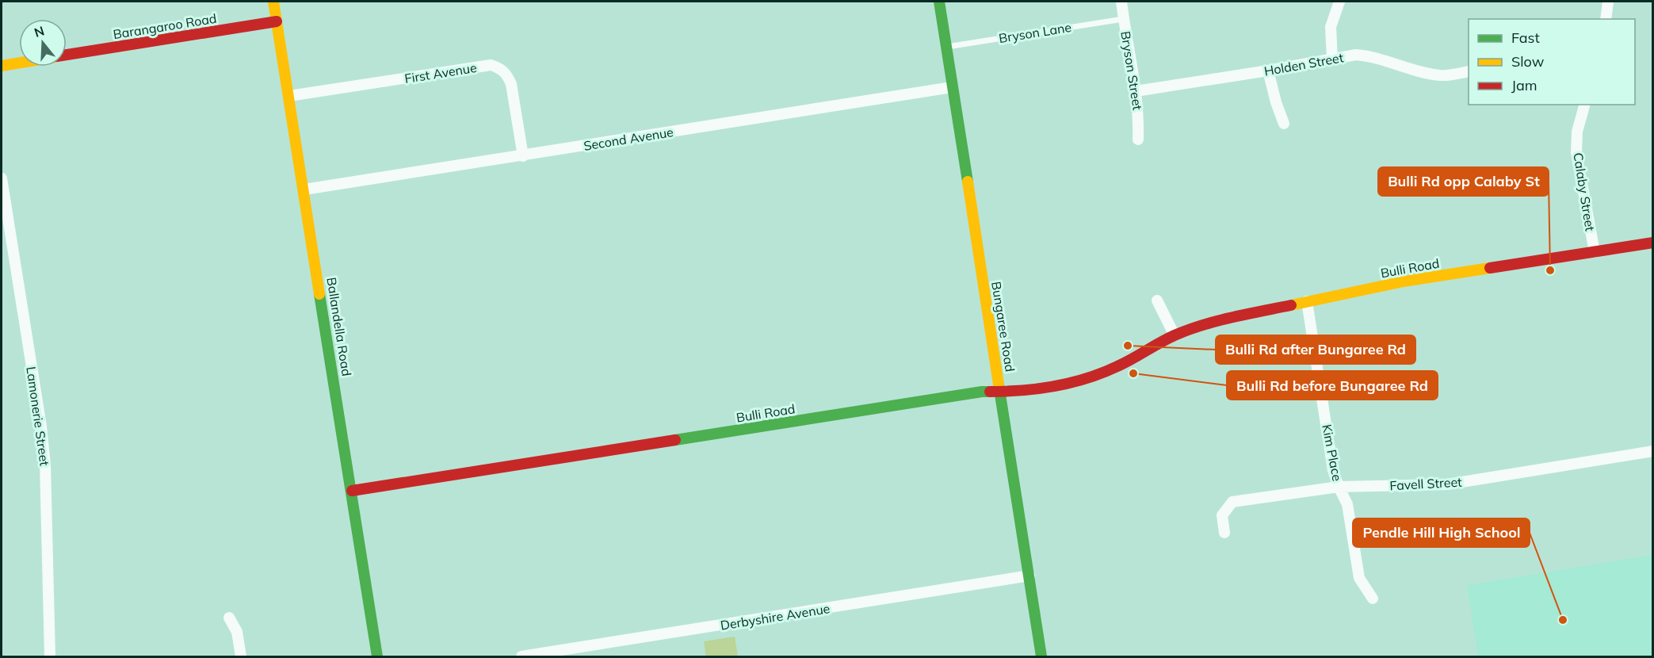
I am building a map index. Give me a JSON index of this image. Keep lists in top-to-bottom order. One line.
{"streets":{"street":["Barangaroo Road","Holden Street","Bryson Street","First Avenue","Second Avenue","Calaby Street","Bulli Road","Ballandella Road","Bungaree Road","Lamonerie Street","Kim Place","Favell Street","Derbyshire Avenue"],"lane":["Bryson Lane"]},"crossings":[["Barangaroo Road","Ballandella Road"],["Bryson Lane","Bryson Street"],["Bryson Lane","Bungaree Road"],["Holden Street","Bryson Street"],["First Avenue","Second Avenue"],["First Avenue","Ballandella Road"],["Second Avenue","Ballandella Road"],["Second Avenue","Bungaree Road"],["Calaby Street","Bulli Road"],["Bulli Road","Ballandella Road"],["Bulli Road","Bungaree Road"],["Bulli Road","Kim Place"],["Bungaree Road","Derbyshire Avenue"],["Kim Place","Favell Street"]],"places":["Bulli Rd opp Calaby St","Bulli Rd after Bungaree Rd","Bulli Rd before Bungaree Rd","Pendle Hill High School"],"legend":["Fast","Slow","Jam"],"north":"top"}
